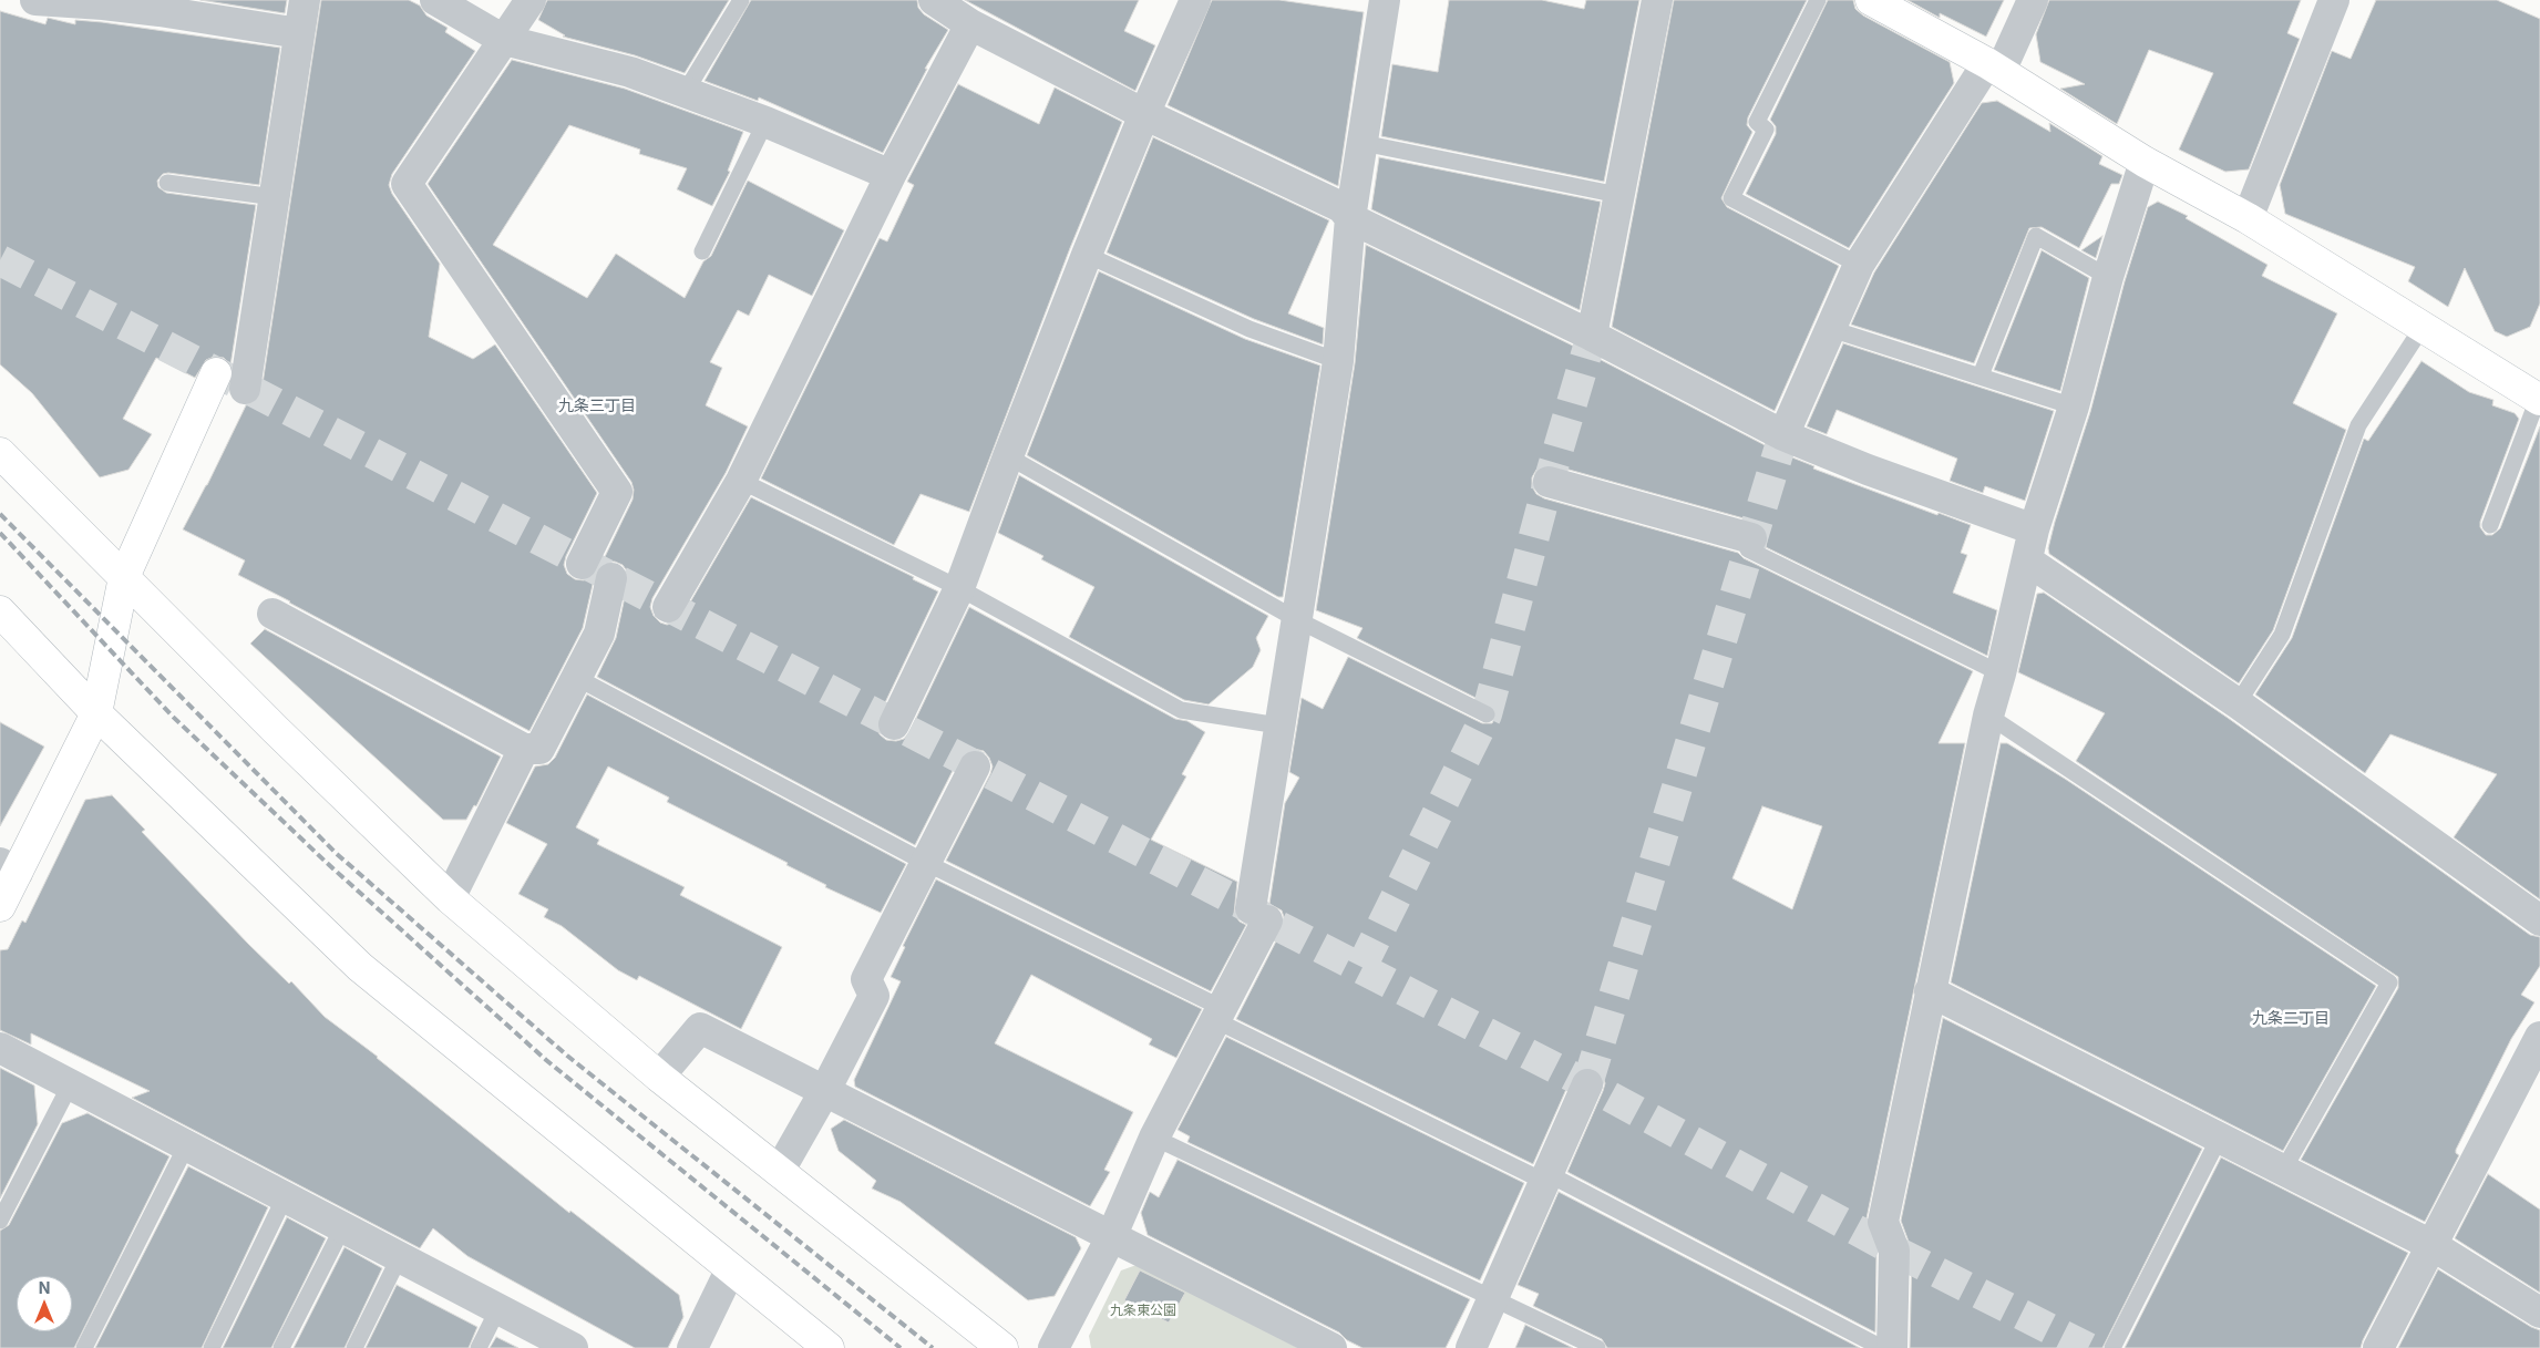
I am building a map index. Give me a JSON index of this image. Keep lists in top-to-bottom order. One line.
{"districts":["九条三丁目","九条二丁目"],"parks":["九条東公園"],"north":"top"}
